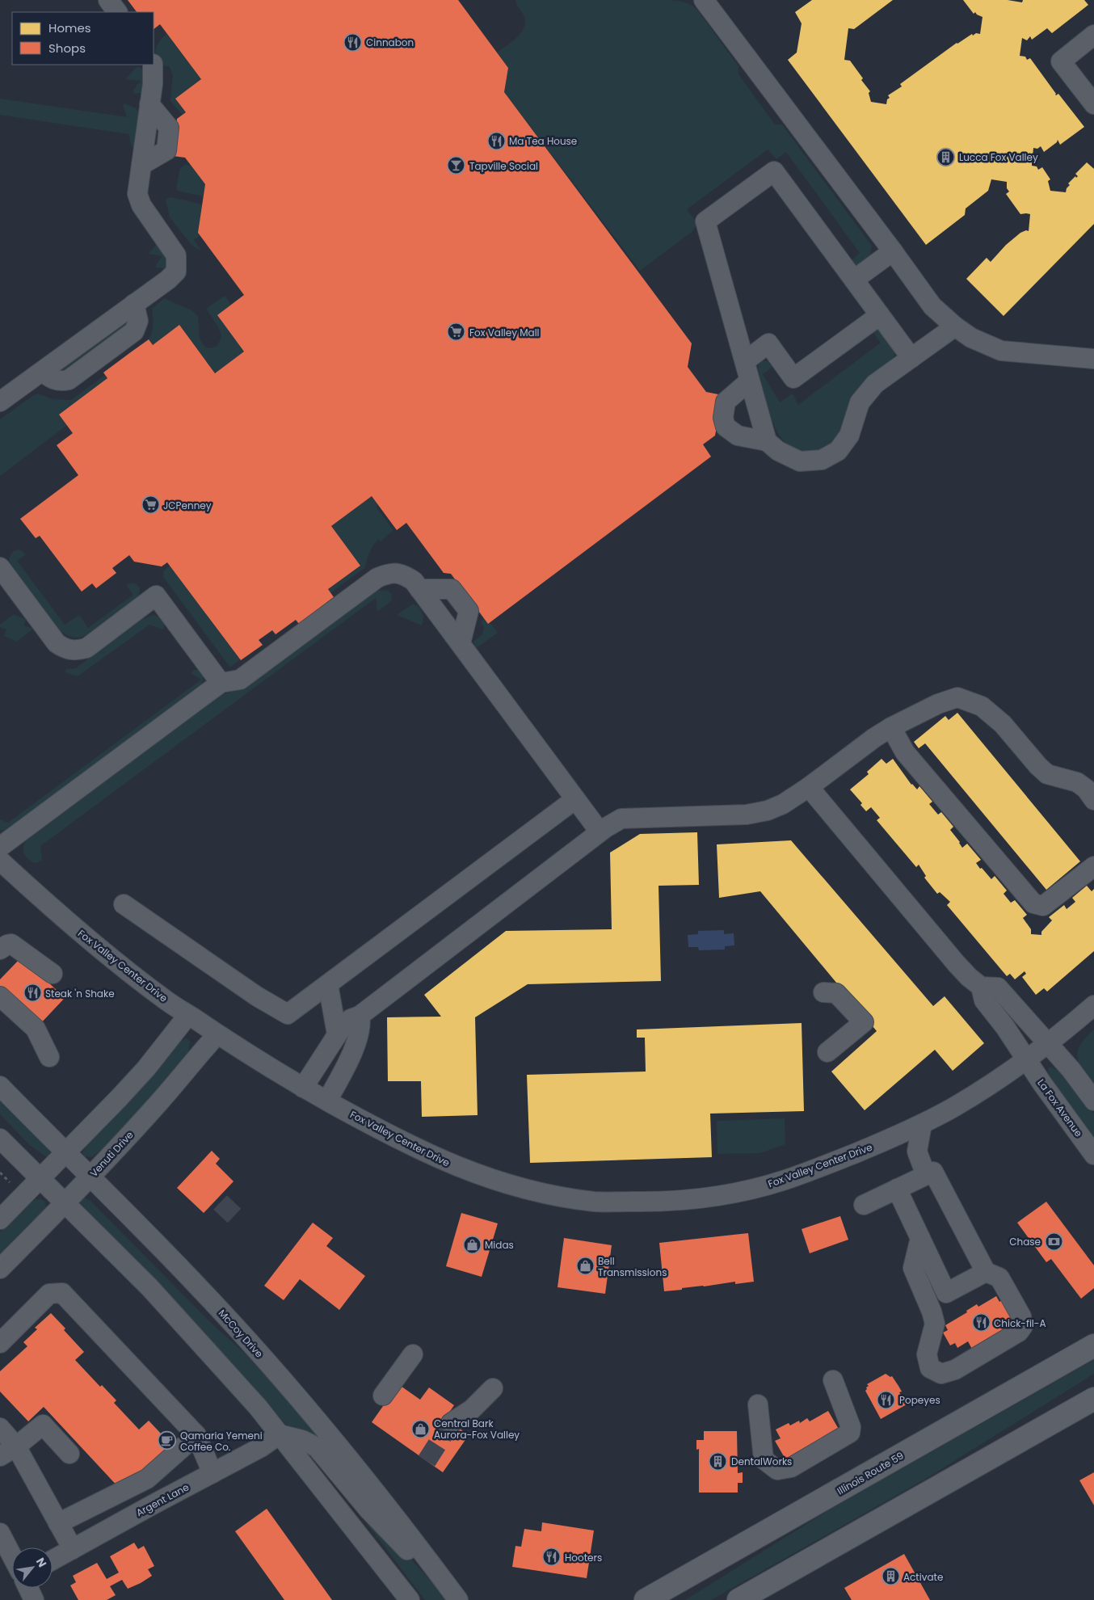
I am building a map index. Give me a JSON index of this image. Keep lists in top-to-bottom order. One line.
{"streets":{"main road":["Illinois Route 59"],"street":["Fox Valley Center Drive","La Fox Avenue","Venuti Drive","McCoy Drive","Argent Lane"]},"crossings":[["Fox Valley Center Drive","La Fox Avenue"],["Fox Valley Center Drive","Venuti Drive"],["Venuti Drive","McCoy Drive"]],"places":{"restaurant":["Cinnabon","Ma Tea House","Steak 'n Shake","Chick-fil-A","Popeyes","Hooters"],"building":["Lucca Fox Valley","DentalWorks","Activate"],"bar":["Tapville Social"],"supermarket":["Fox Valley Mall","JCPenney"],"bank":["Chase"],"shop":["Midas","Bell Transmissions","Central Bark Aurora-Fox Valley"],"cafe":["Qamaria Yemeni Coffee Co."]},"legend":["Homes","Shops"],"north":"top right"}
